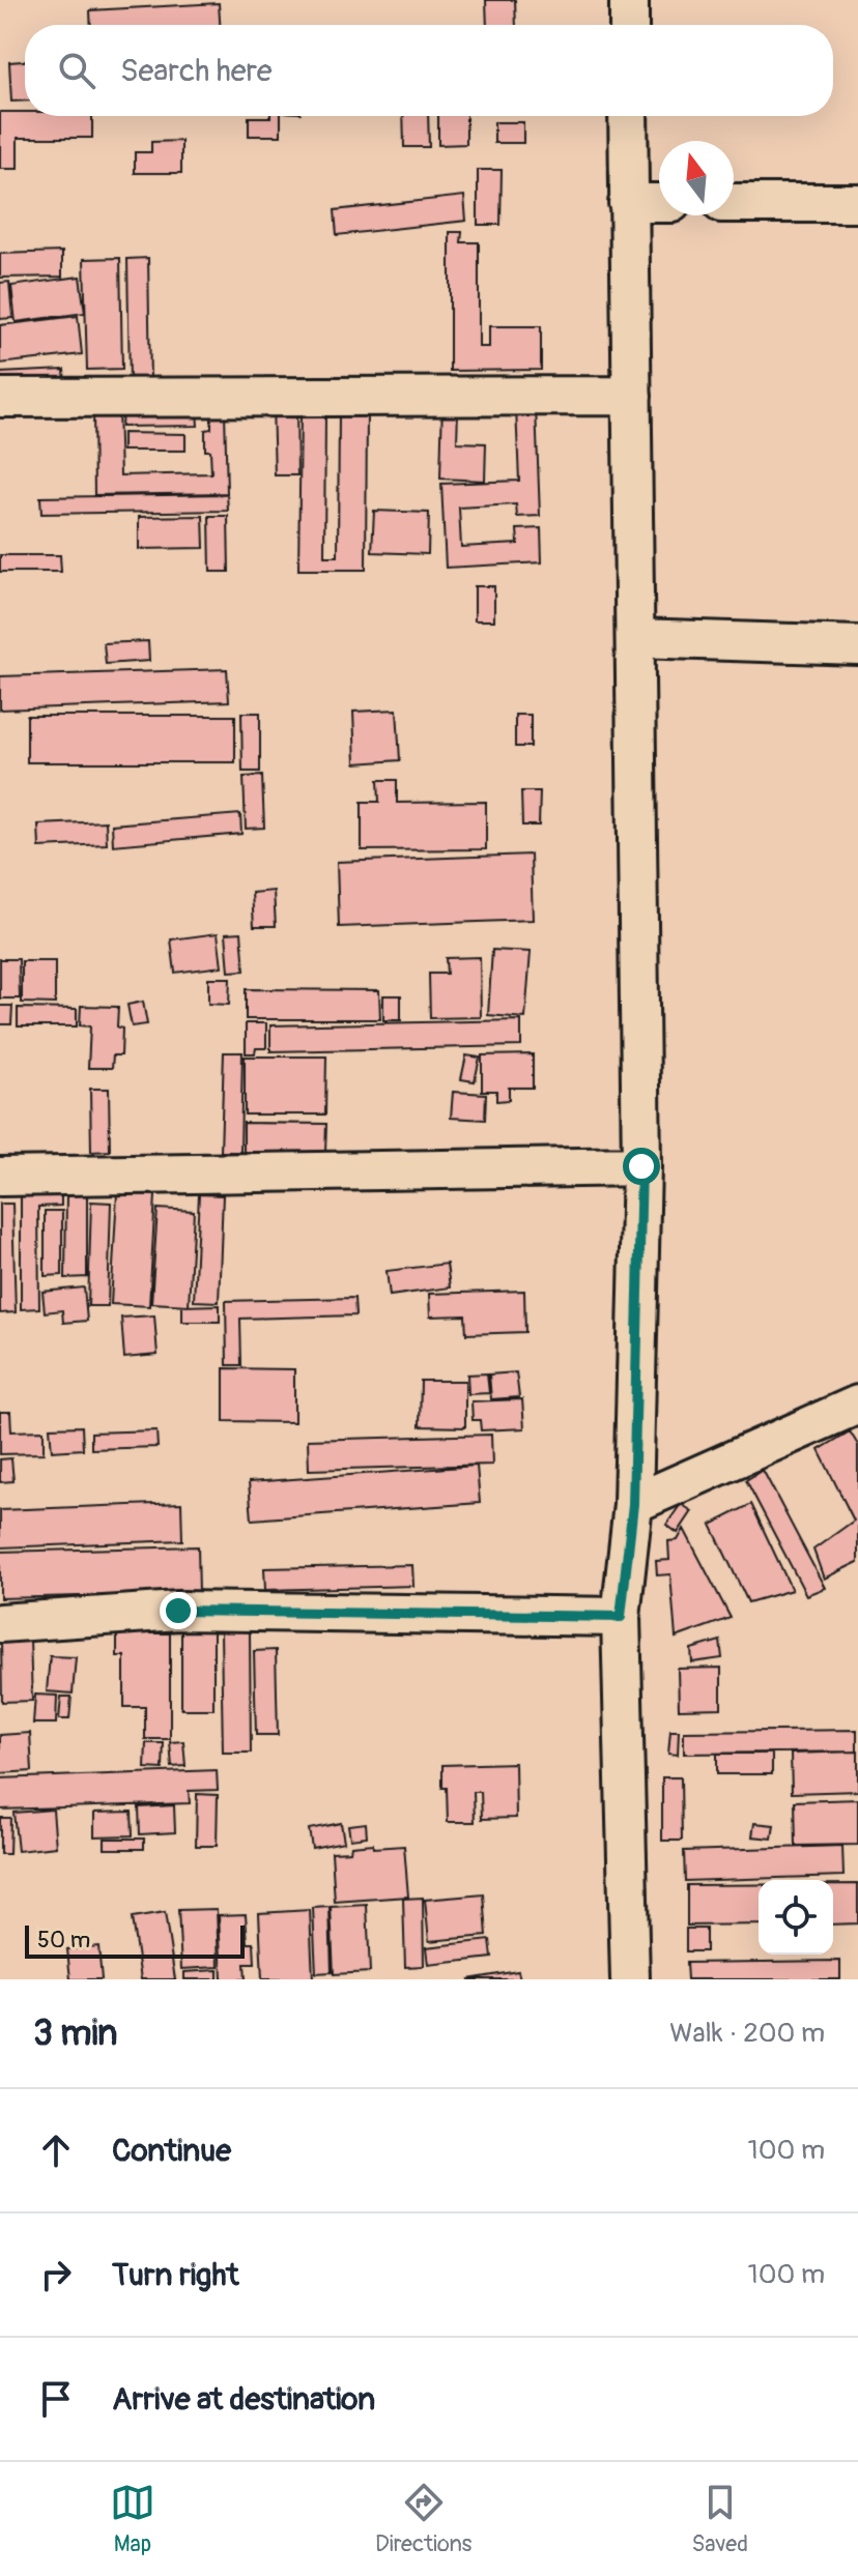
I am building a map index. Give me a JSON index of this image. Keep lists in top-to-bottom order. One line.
{"scale_bar":"50 m","north":"top","page":{"search":"Search here","scale":"50 m","heading":["3 min","Walk · 200 m"],"list":[["Continue","100 m"],["Turn right","100 m"],"Arrive at destination"],"nav":["Map","Directions","Saved"]}}
